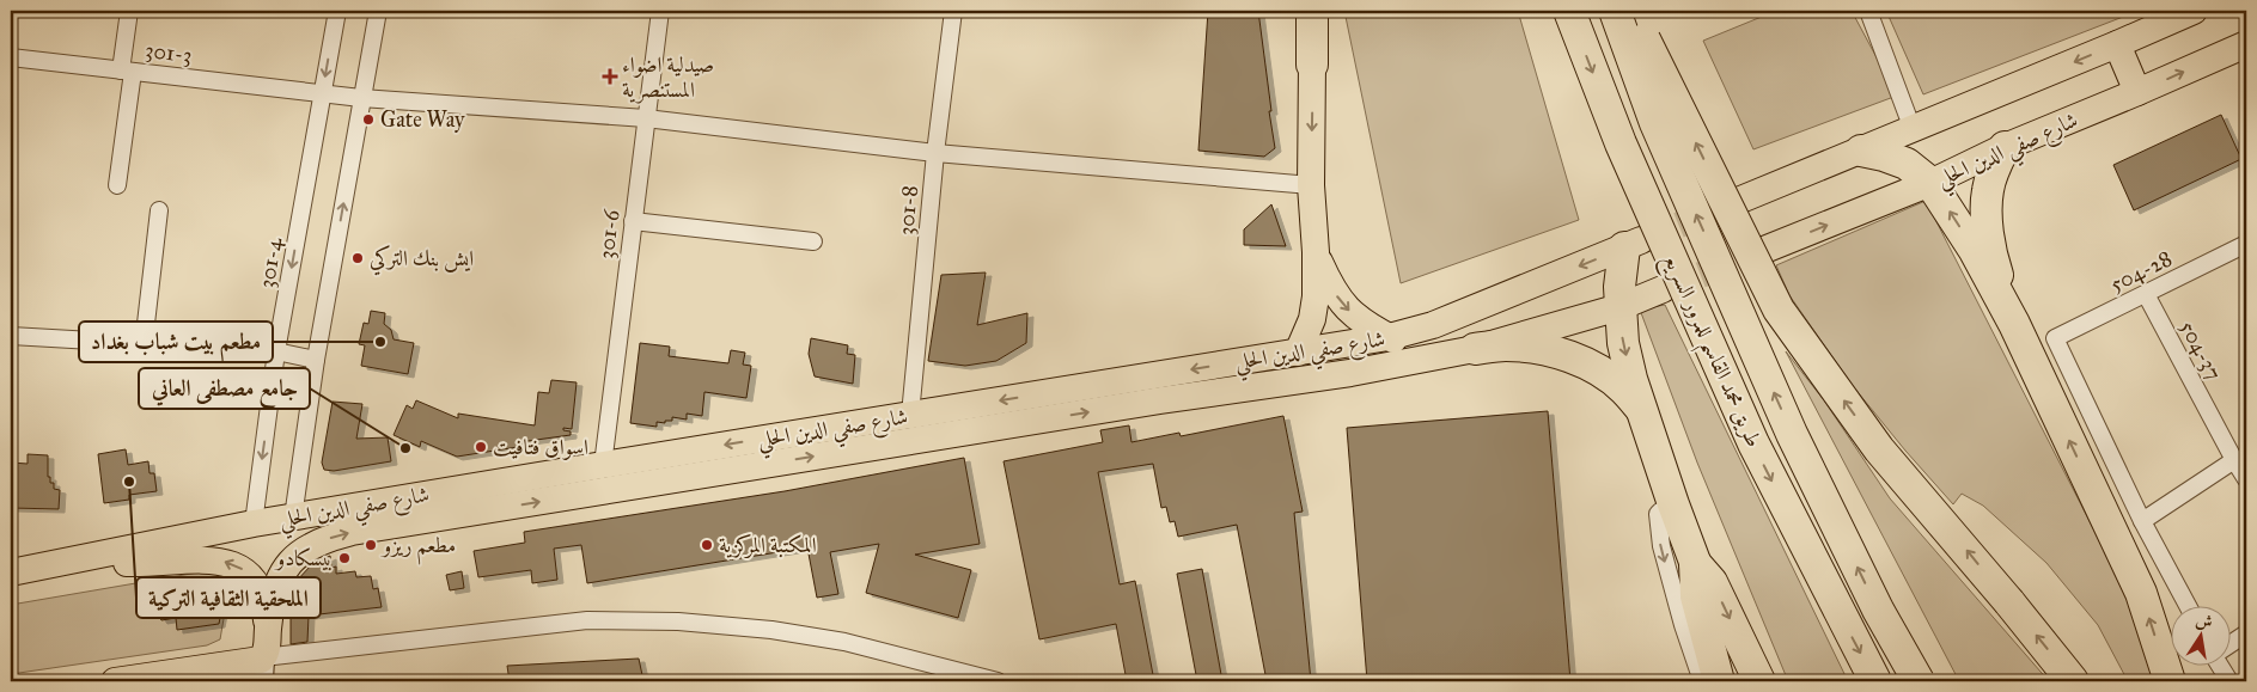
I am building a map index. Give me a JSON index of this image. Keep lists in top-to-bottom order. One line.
{"streets":{"highway":["طريق محمد القاسم للمرور السريع"],"main road":["شارع صفي الدين الحلي"],"street":["301-3","301-8","301-6","301-4","504-28","504-37"]},"crossings":[["301-3","301-8"],["301-3","301-6"],["301-3","301-4"],["شارع صفي الدين الحلي","301-8"],["شارع صفي الدين الحلي","301-6"],["شارع صفي الدين الحلي","301-4"],["504-28","504-37"]],"places":{"health":["صيدلية اضواء المستنصرية"],"other":["Gate Way","ايش بنك التركي","مطعم بيت شباب بغداد","اسواق فتافيت","جامع مصطفى العاني","الملحقية الثقافية التركية","مطعم ريزو","المكتبة المركزية","بيسكادو"]},"north":"top"}
